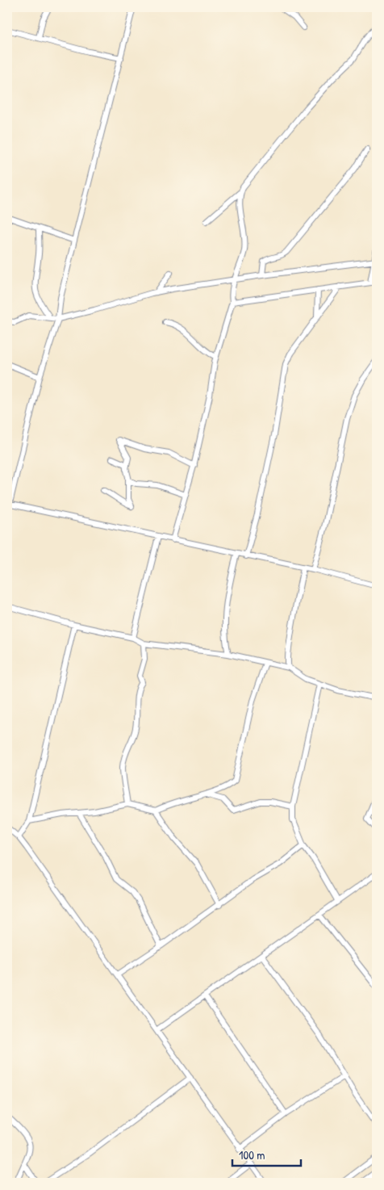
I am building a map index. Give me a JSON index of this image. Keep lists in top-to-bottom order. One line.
{"scale_bar":"100 m"}
